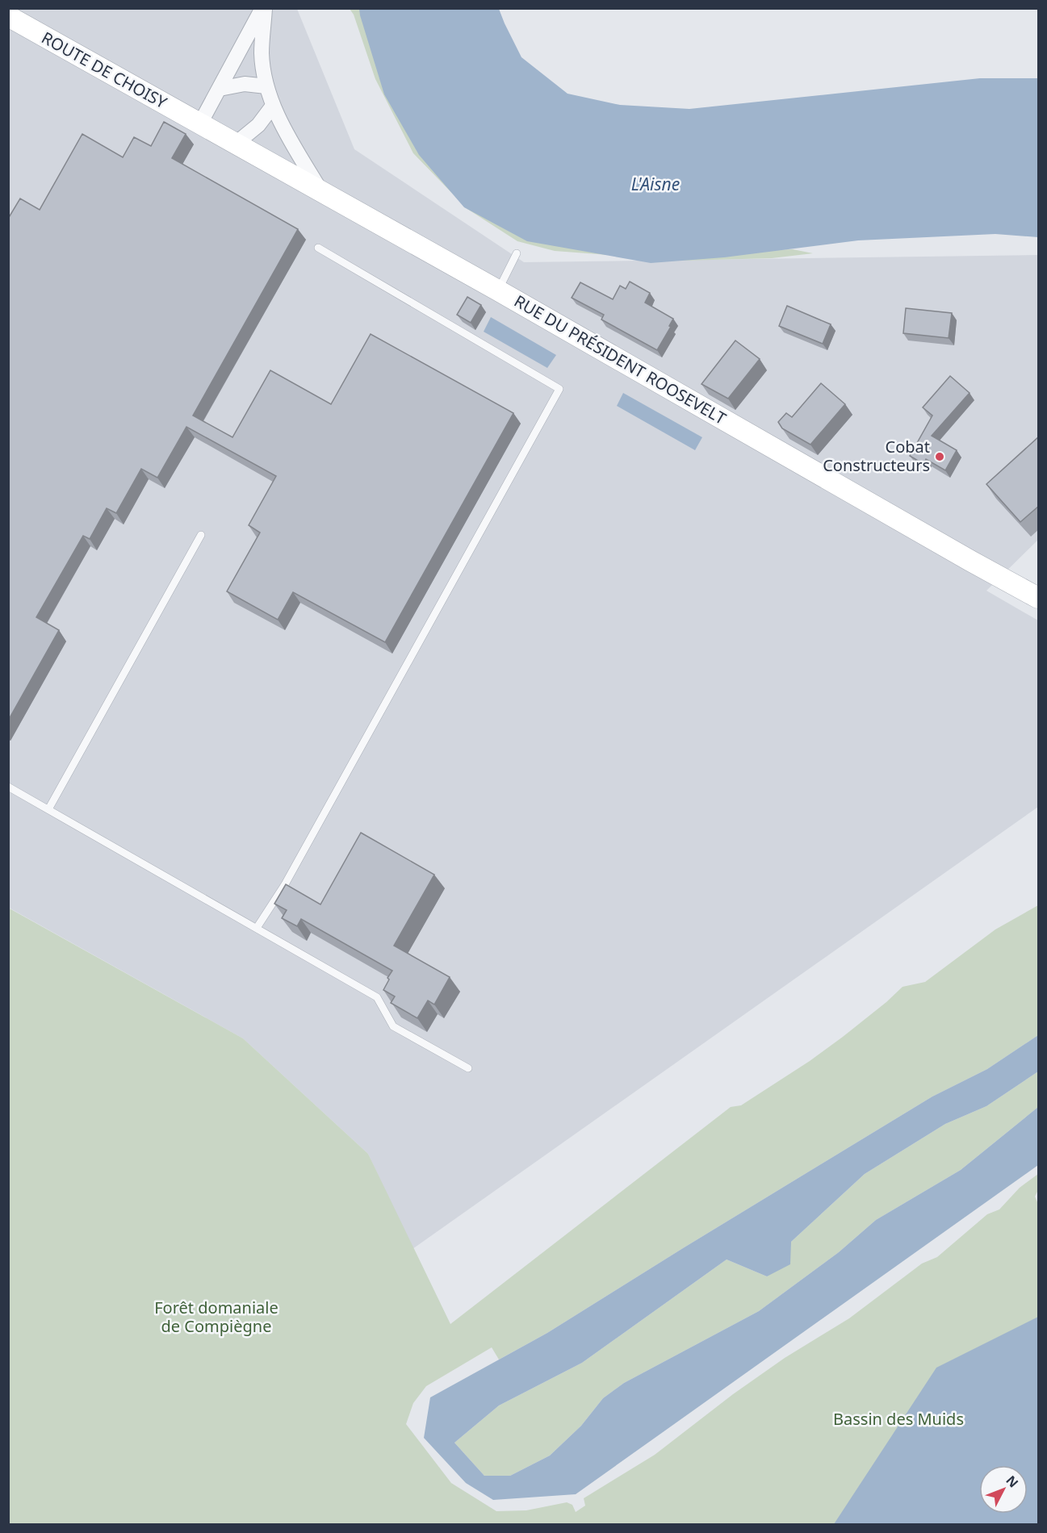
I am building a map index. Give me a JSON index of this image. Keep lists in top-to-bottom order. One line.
{"streets":{"street":["ROUTE DE CHOISY","RUE DU PRÉSIDENT ROOSEVELT"]},"crossings":[["ROUTE DE CHOISY","RUE DU PRÉSIDENT ROOSEVELT"]],"water":["L'Aisne"],"parks":["Forêt domaniale de Compiègne","Bassin des Muids"],"places":["Cobat Constructeurs"],"north":"top right"}
